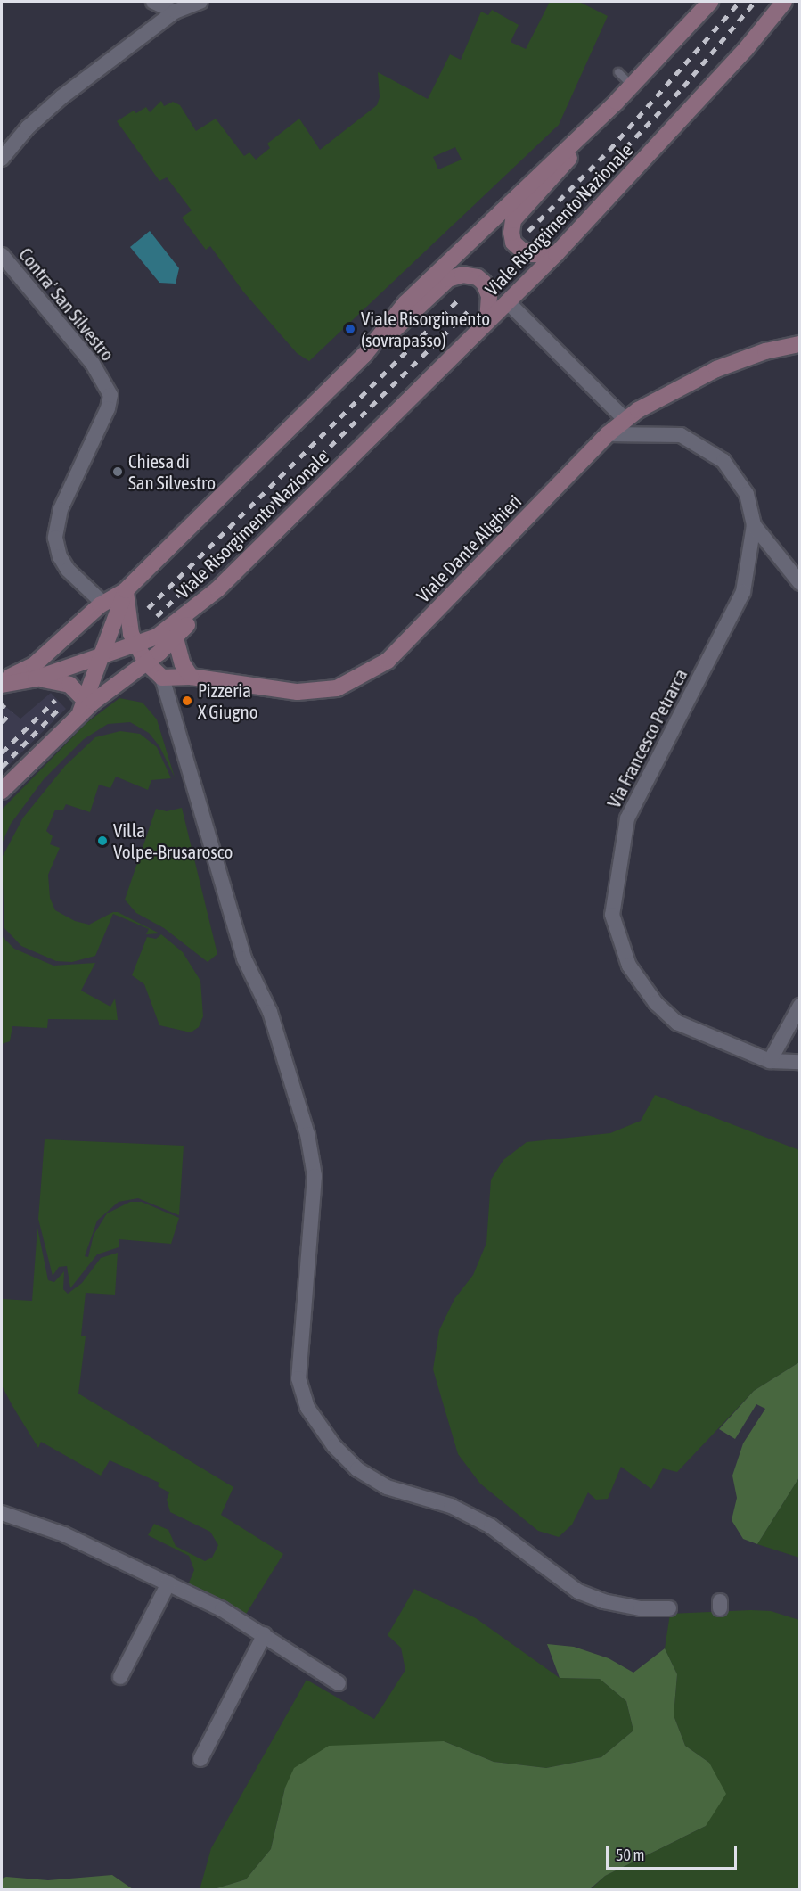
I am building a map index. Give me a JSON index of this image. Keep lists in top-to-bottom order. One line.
{"streets":{"main road":["Viale Risorgimento Nazionale","Viale Dante Alighieri"],"street":["Contra' San Silvestro","Via Francesco Petrarca"]},"crossings":[["Viale Dante Alighieri","Via Francesco Petrarca"]],"places":["Viale Risorgimento (sovrapasso)","Chiesa di San Silvestro","Pizzeria X Giugno","Villa Volpe-Brusarosco"],"scale_bar":"50 m"}
